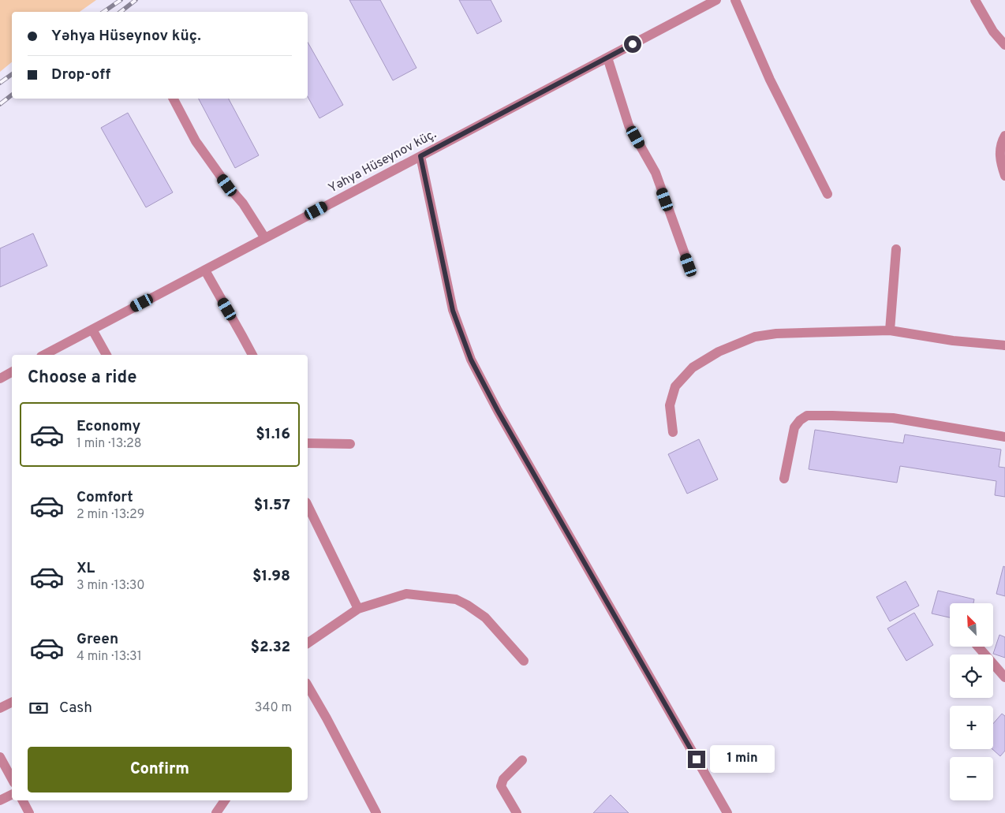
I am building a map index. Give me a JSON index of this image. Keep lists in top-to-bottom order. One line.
{"streets":{"street":["Yəhya Hüseynov küç."]},"north":"top left","page":{"banner":["Yəhya Hüseynov küç.","Drop-off"],"heading":"Choose a ride","list":[{"name":"Economy","note":"1 min · 13:28","value":"$1.16"},{"name":"Comfort","note":"2 min · 13:29","value":"$1.57"},{"name":"XL","note":"3 min · 13:30","value":"$1.98"},{"name":"Green","note":"4 min · 13:31","value":"$2.32"}],"map_buttons":["+","−"],"pay":["Cash","340 m"],"buttons":"Confirm","bubble":"1 min"}}
